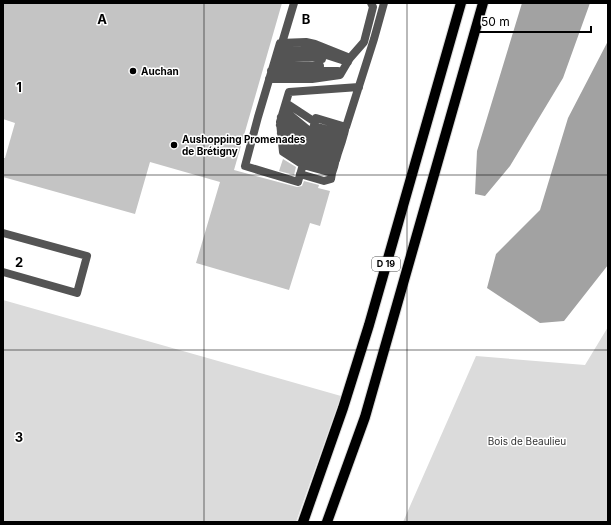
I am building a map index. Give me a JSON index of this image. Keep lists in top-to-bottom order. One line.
{"streets":{"main road":["D 19"]},"parks":["Bois de Beaulieu"],"places":["Auchan","Aushopping Promenades de Brétigny"],"scale_bar":"50 m","grid":{"columns":["A","B"],"rows":["1","2","3"]}}
